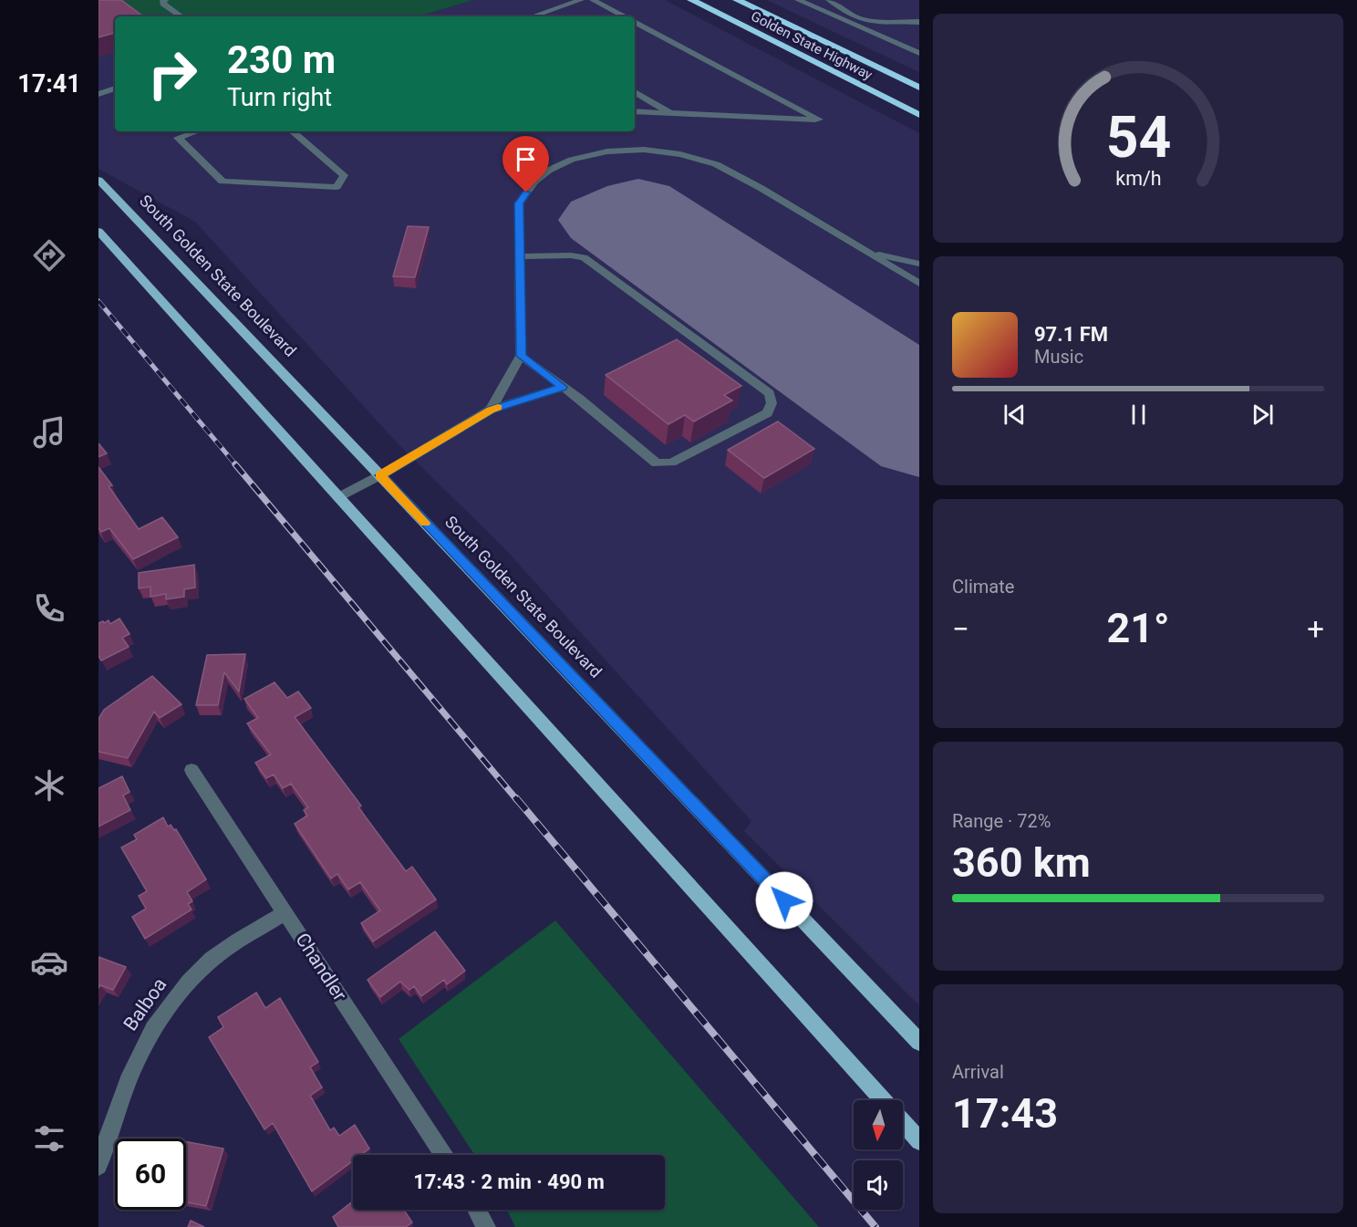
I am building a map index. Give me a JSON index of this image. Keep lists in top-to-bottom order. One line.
{"streets":{"highway":["Golden State Highway"],"main road":["South Golden State Boulevard"],"street":["Chandler","Balboa"]},"crossings":[["Chandler","Balboa"]],"north":"bottom","page":{"tabs":"17:41","turn":["230 m","Turn right"],"song":["97.1 FM","Music"],"tile":["Climate",["Range · 72%","360 km"],["Arrival","17:43"]],"heat":["−","21°","+"],"limit":"60","trip":"17:43 · 2 min · 490 m","gauge":["54","km/h"]}}
